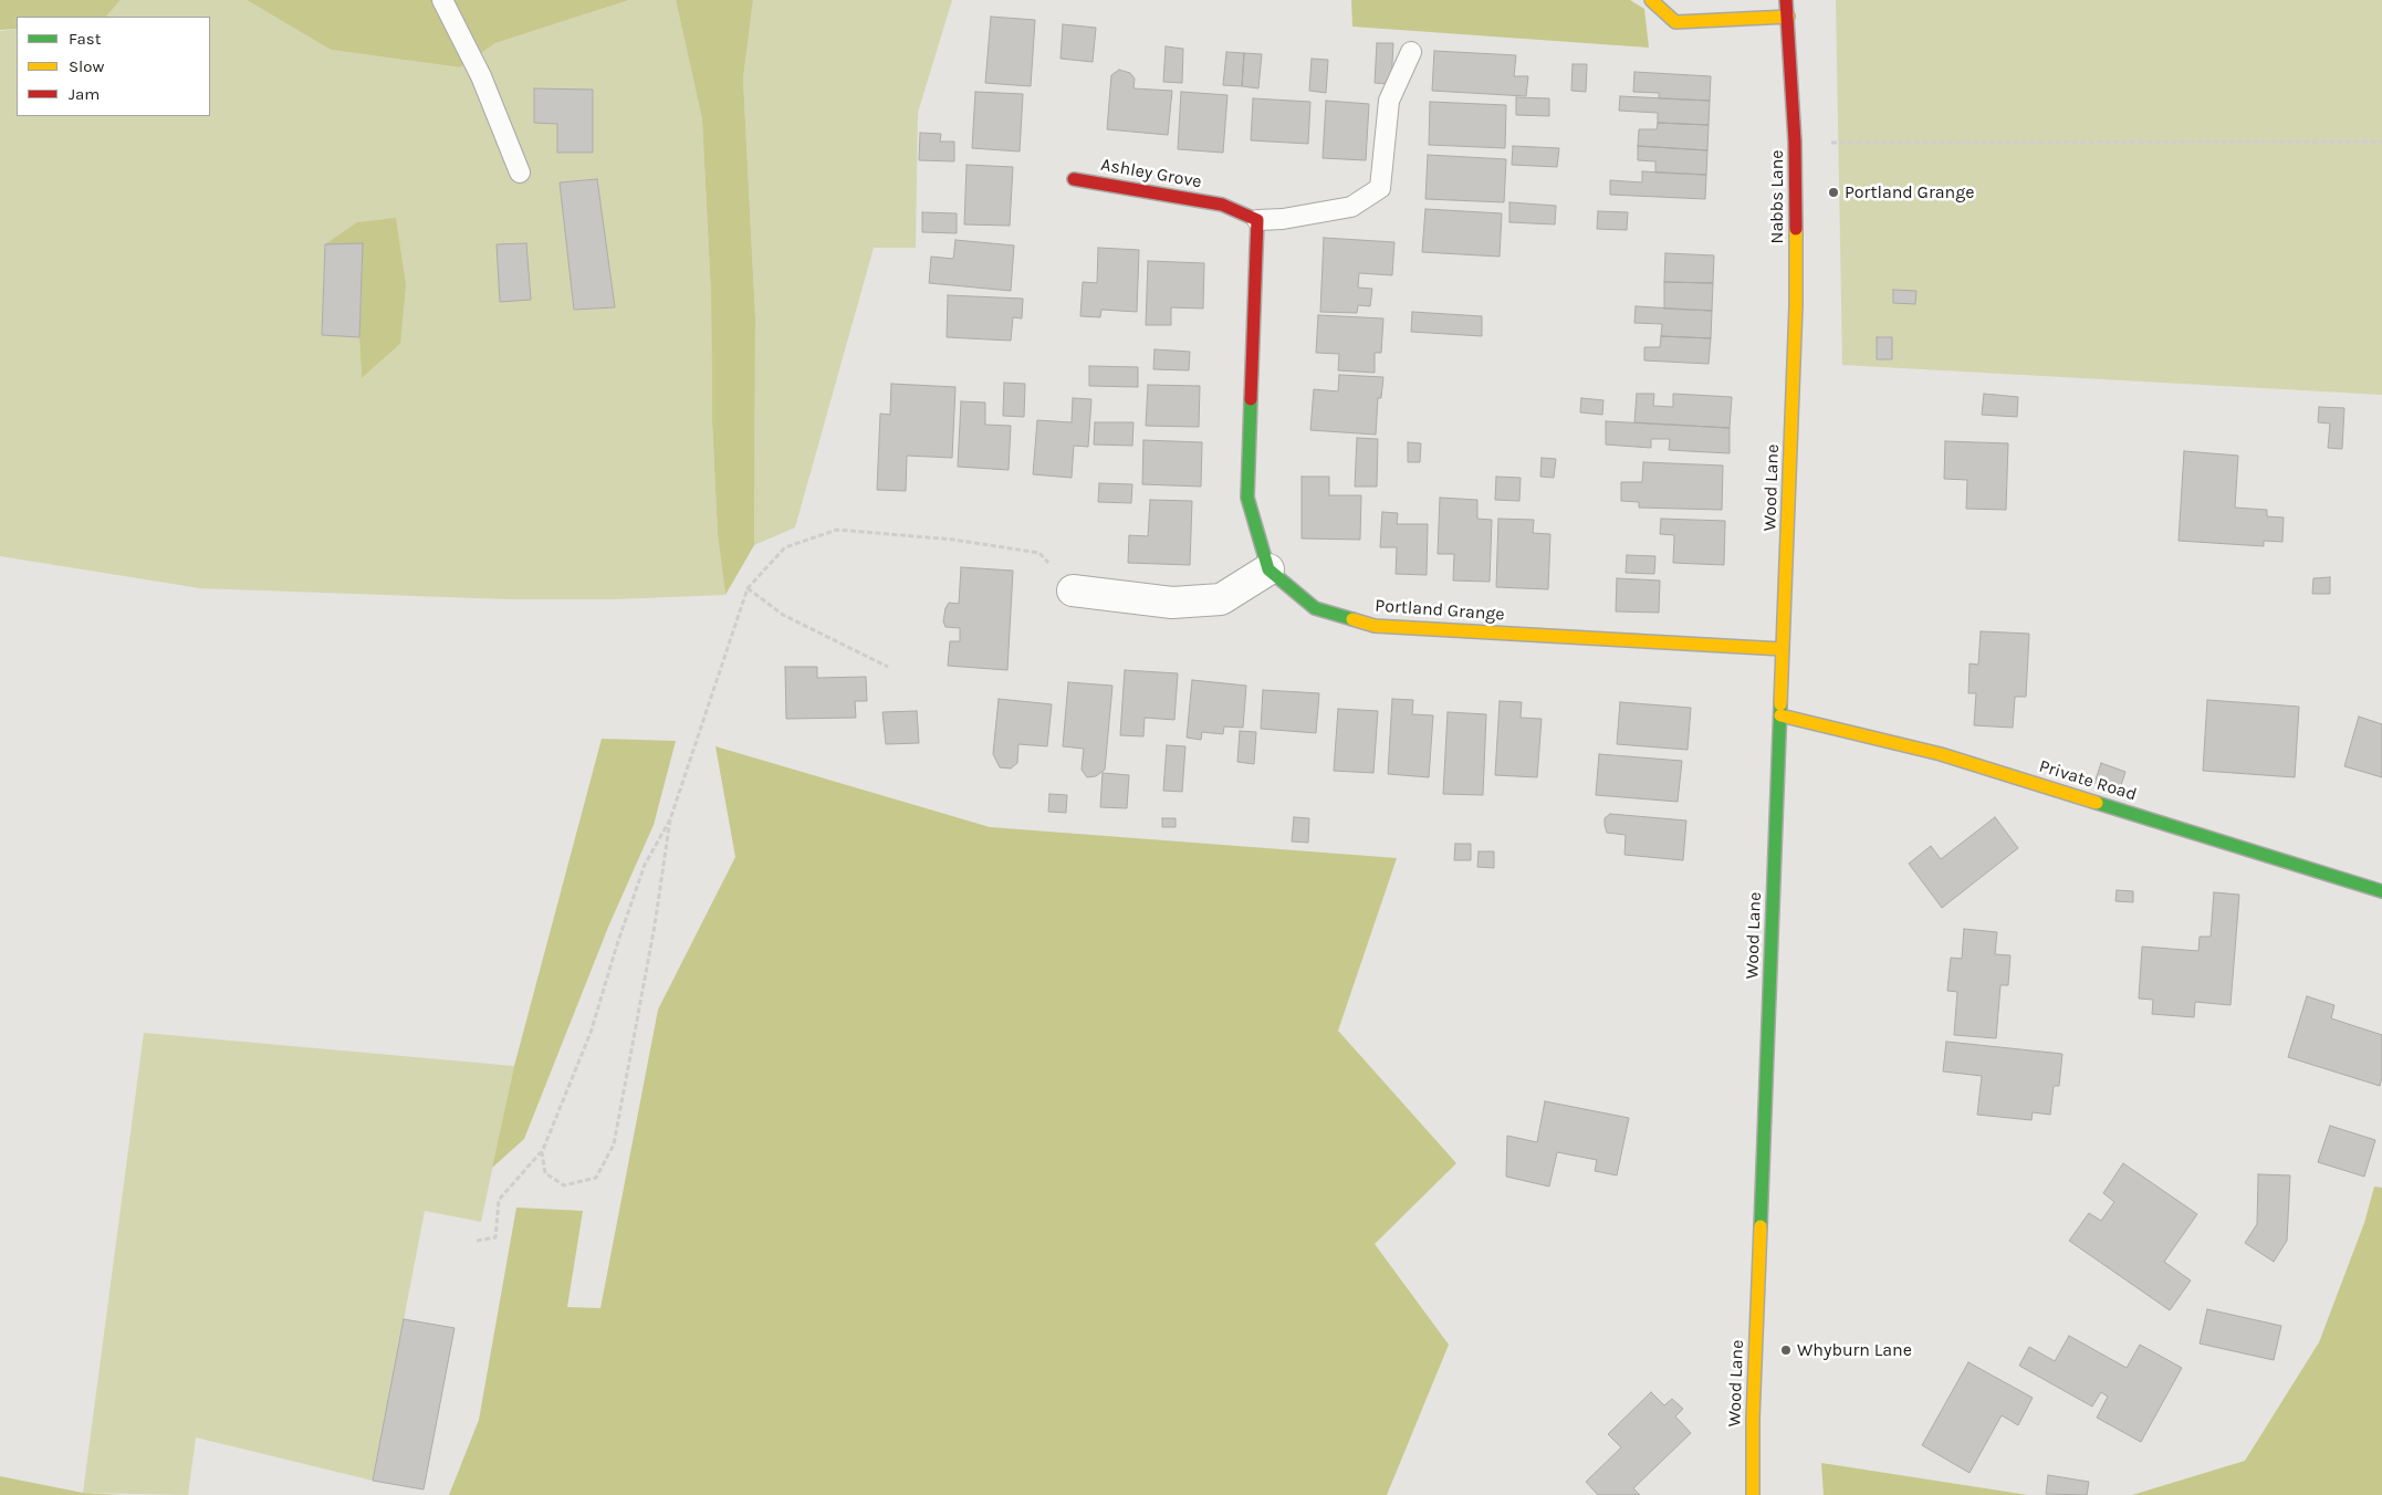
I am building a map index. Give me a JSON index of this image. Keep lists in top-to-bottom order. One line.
{"streets":{"street":["Ashley Grove","Nabbs Lane","Wood Lane","Portland Grange","Private Road"]},"crossings":[["Nabbs Lane","Wood Lane"],["Wood Lane","Portland Grange"],["Wood Lane","Private Road"]],"places":["Portland Grange","Whyburn Lane"],"legend":["Fast","Slow","Jam"]}
